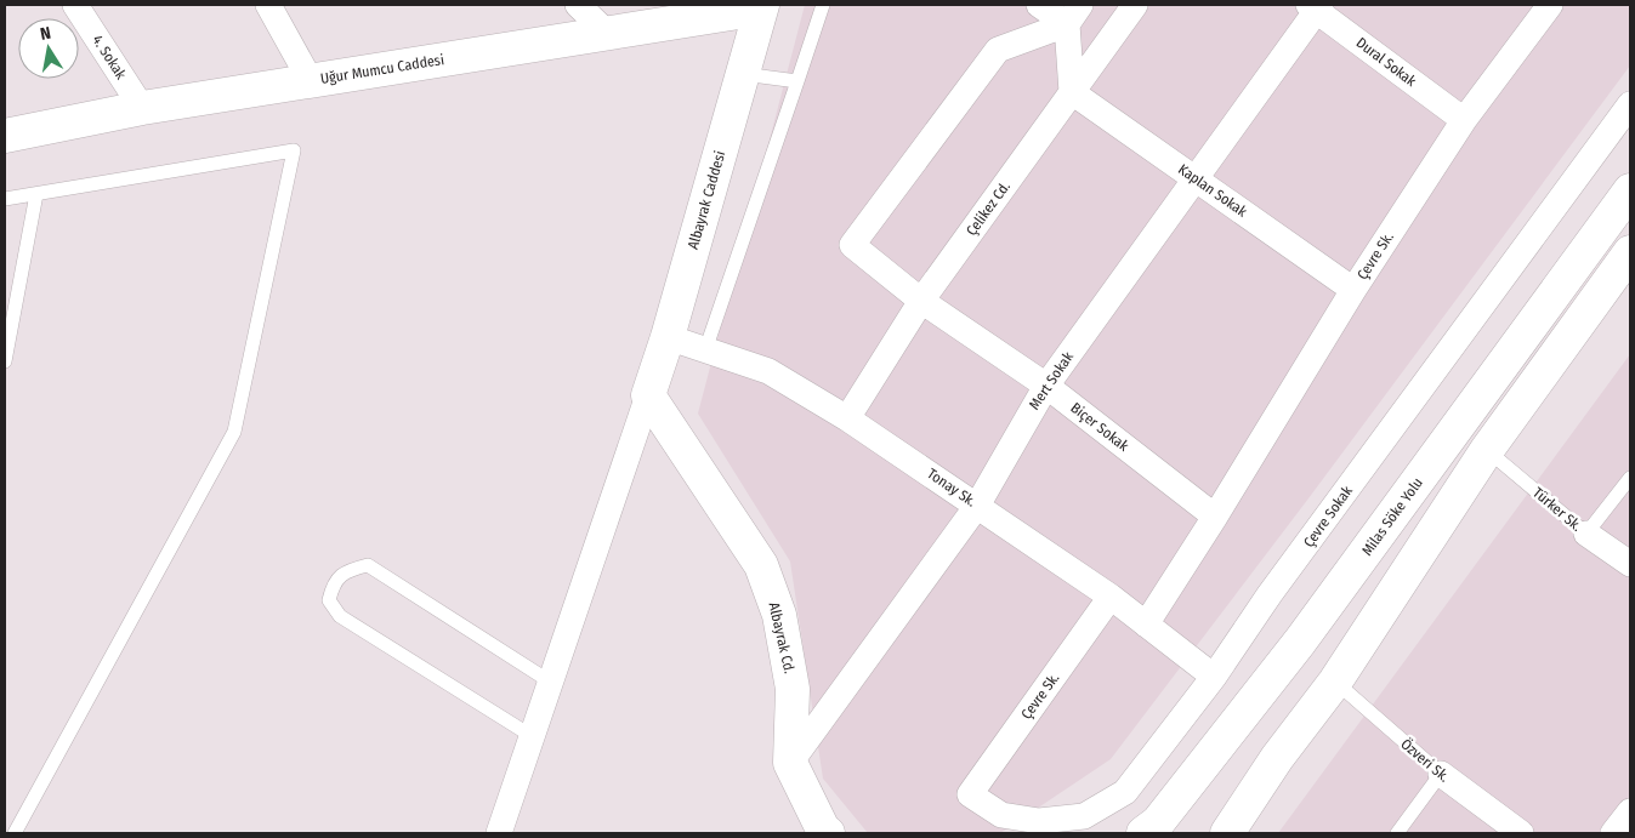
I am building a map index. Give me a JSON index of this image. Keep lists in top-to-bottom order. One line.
{"streets":{"main road":["Uğur Mumcu Caddesi","Albayrak Caddesi","Milas Söke Yolu","Albayrak Cd."],"street":["4. Sokak","Dural Sokak","Kaplan Sokak","Çelikez Cd.","Çevre Sk.","Mert Sokak","Biçer Sokak","Tonay Sk.","Türker Sk.","Çevre Sokak","Özveri Sk."]},"crossings":[["4. Sokak","Uğur Mumcu Caddesi"],["Dural Sokak","Çevre Sk."],["Dural Sokak","Mert Sokak"],["Uğur Mumcu Caddesi","Albayrak Caddesi"],["Kaplan Sokak","Çelikez Cd."],["Kaplan Sokak","Çevre Sk."],["Kaplan Sokak","Mert Sokak"],["Albayrak Caddesi","Tonay Sk."],["Albayrak Caddesi","Albayrak Cd."],["Çelikez Cd.","Biçer Sokak"],["Çelikez Cd.","Tonay Sk."],["Çevre Sk.","Biçer Sokak"],["Çevre Sk.","Tonay Sk."],["Çevre Sk.","Çevre Sokak"],["Mert Sokak","Biçer Sokak"],["Mert Sokak","Tonay Sk."],["Mert Sokak","Albayrak Cd."],["Tonay Sk.","Çevre Sokak"]],"north":"top"}
